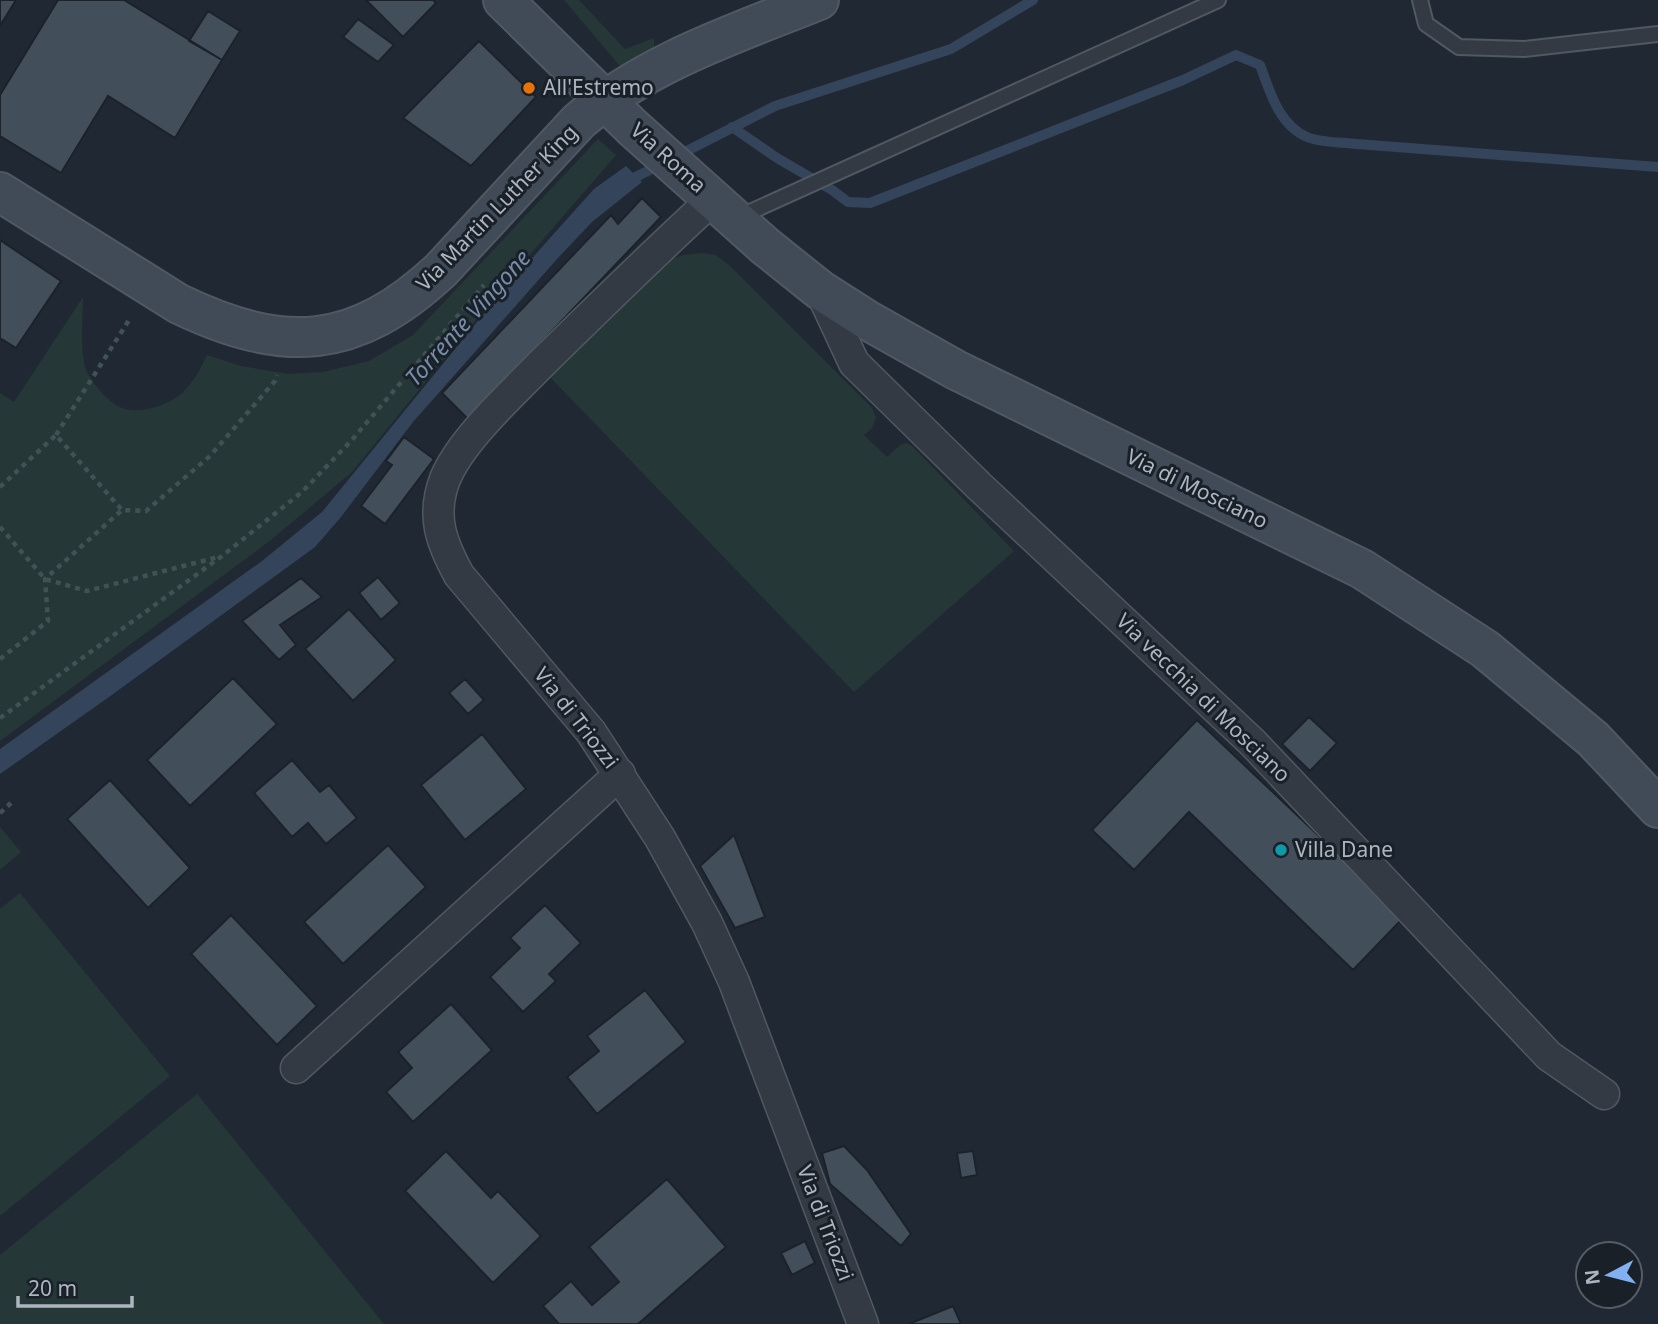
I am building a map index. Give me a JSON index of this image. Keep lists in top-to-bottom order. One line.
{"streets":{"main road":["Via Roma","Via Martin Luther King","Via di Mosciano"],"street":["Via vecchia di Mosciano","Via di Triozzi"]},"crossings":[["Via Roma","Via Martin Luther King"],["Via Roma","Via di Mosciano"],["Via Roma","Via di Triozzi"],["Via di Mosciano","Via vecchia di Mosciano"],["Via di Mosciano","Via di Triozzi"]],"water":["Torrente Vingone"],"places":["All'Estremo","Villa Dane"],"scale_bar":"20 m","north":"left"}
